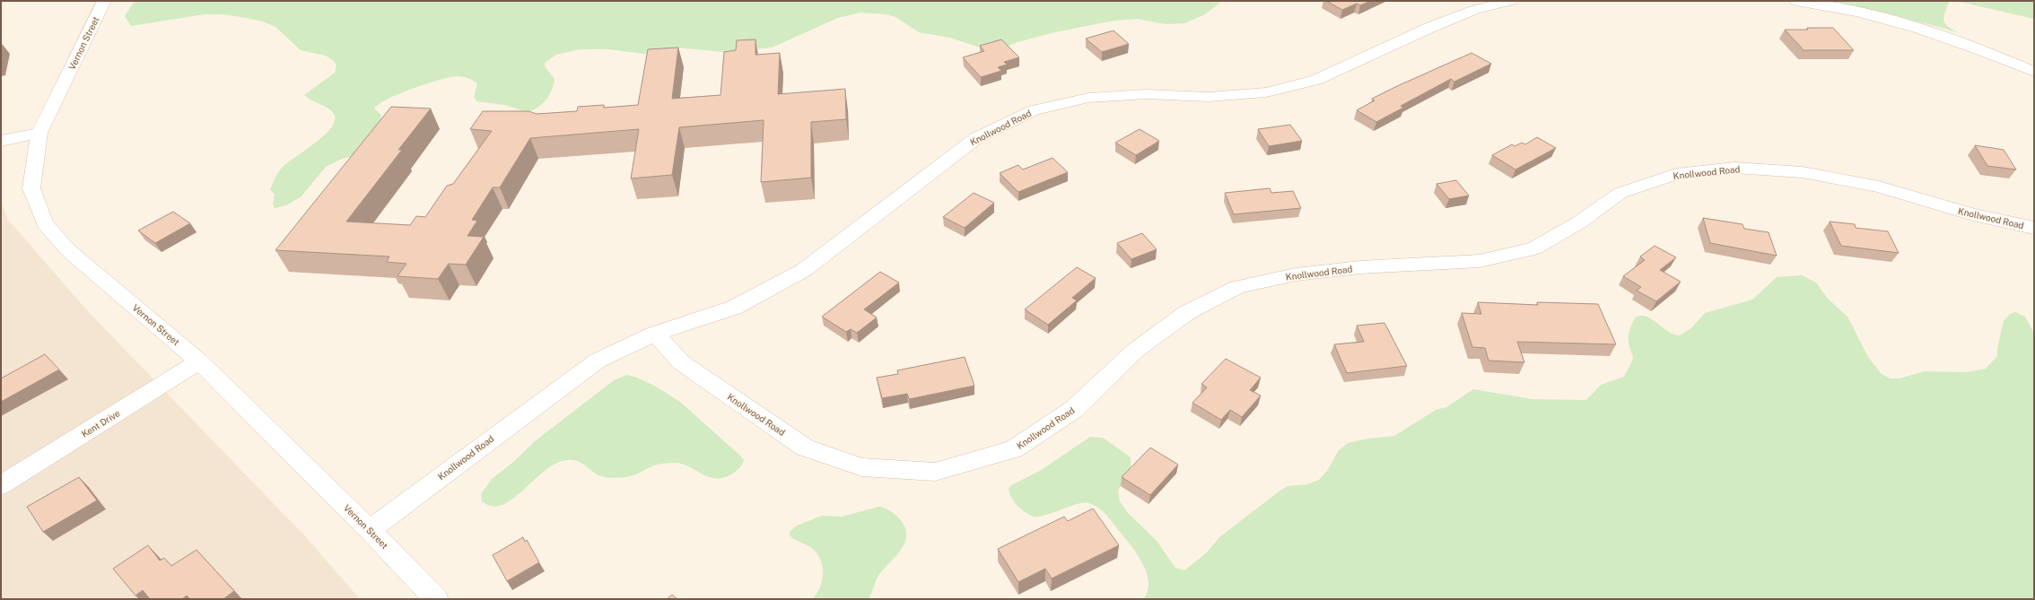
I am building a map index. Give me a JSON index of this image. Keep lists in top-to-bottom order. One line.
{"streets":{"street":["Vernon Street","Knollwood Road","Kent Drive"]},"crossings":[["Vernon Street","Knollwood Road"],["Vernon Street","Kent Drive"]]}
